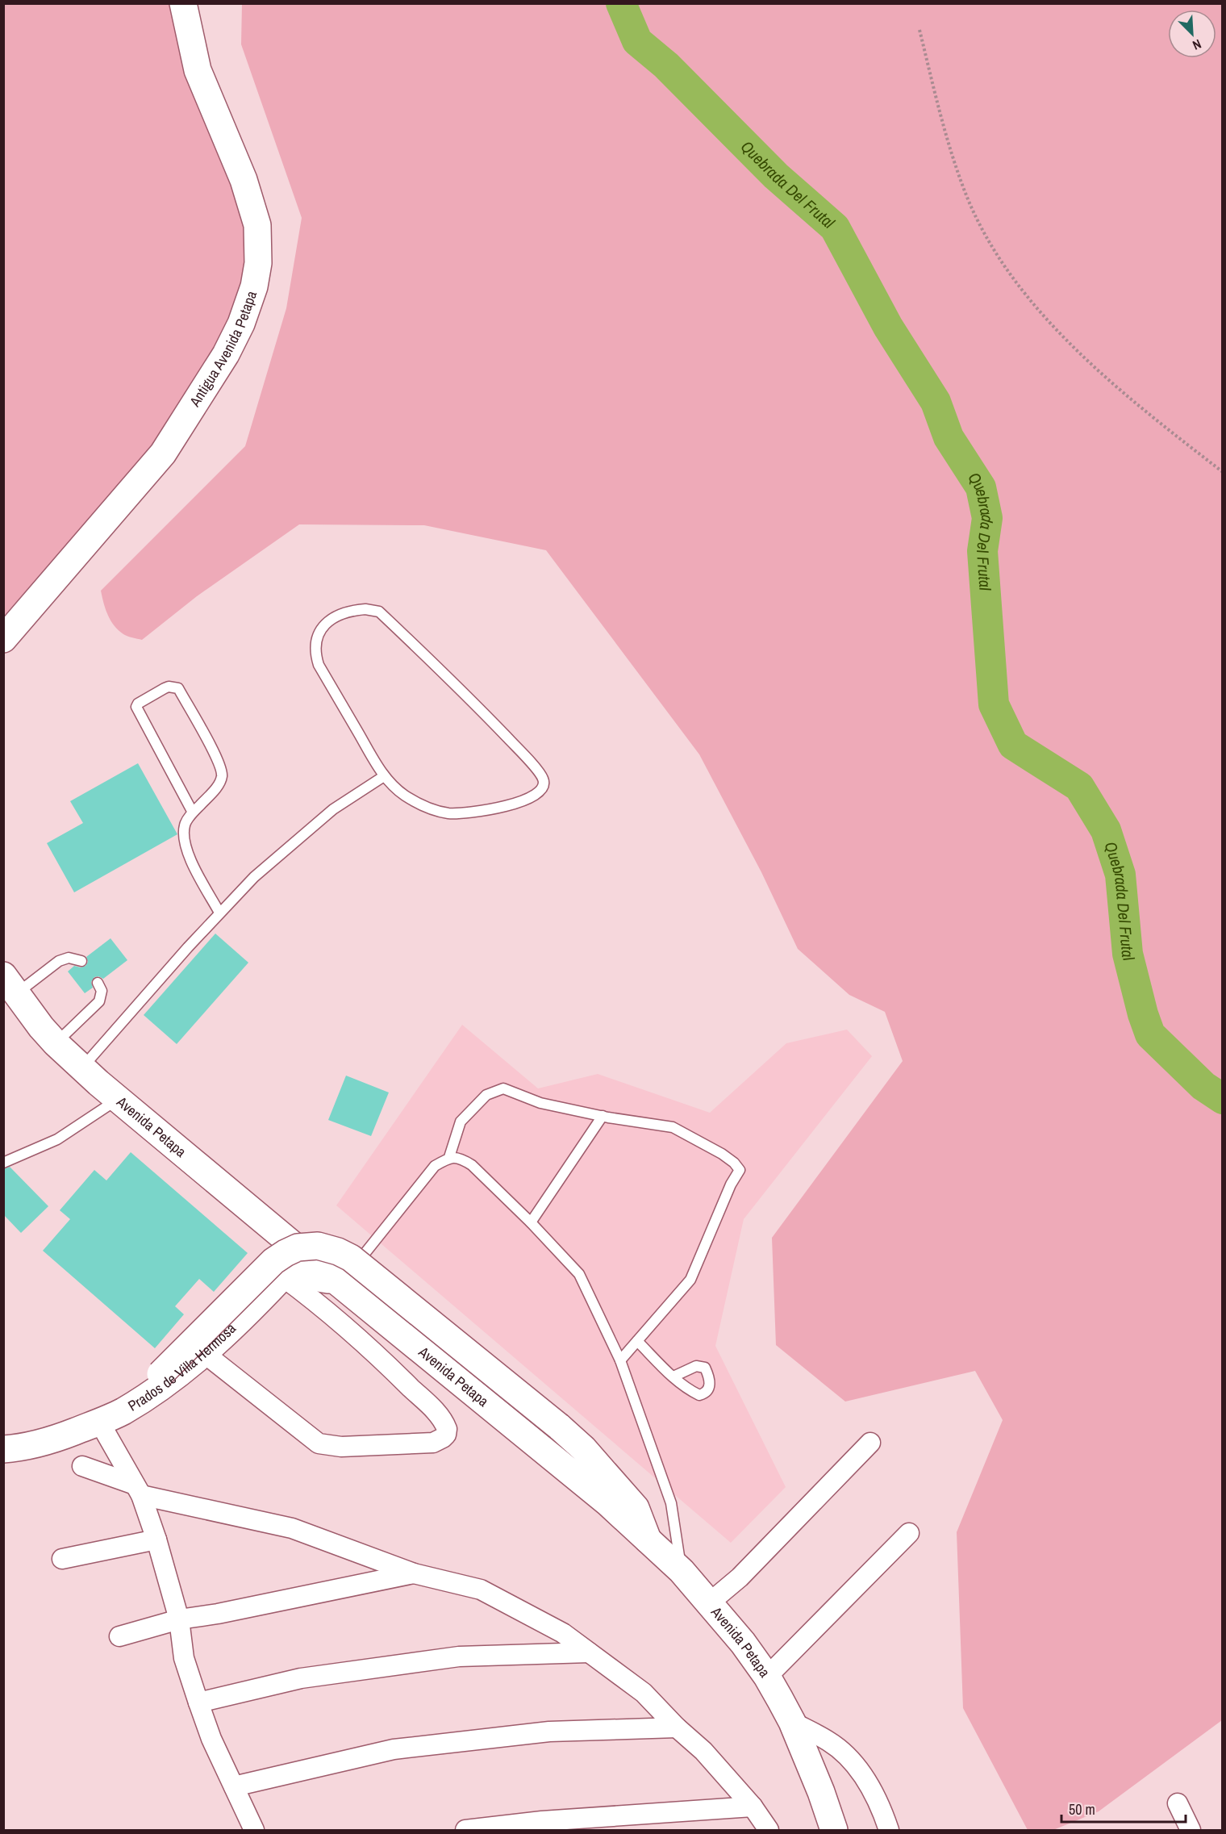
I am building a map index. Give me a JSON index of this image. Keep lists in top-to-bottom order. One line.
{"streets":{"main road":["Antigua Avenida Petapa","Avenida Petapa","Prados de Villa Hermosa"]},"crossings":[["Avenida Petapa","Prados de Villa Hermosa"]],"water":["Quebrada Del Frutal"],"scale_bar":"50 m","north":"bottom right"}
